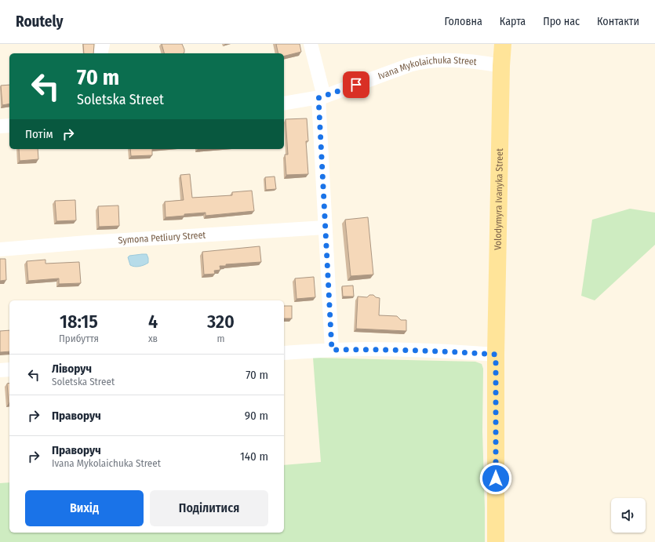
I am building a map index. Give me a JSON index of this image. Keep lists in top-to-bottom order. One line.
{"streets":{"main road":["Volodymyra Ivanyka Street"],"street":["Ivana Mykolaichuka Street","Symona Petliury Street"]},"crossings":[["Ivana Mykolaichuka Street","Volodymyra Ivanyka Street"]],"page":{"header":"Routely","nav":["Головна","Карта","Про нас","Контакти"],"turn":["70 m","Soletska Street"],"then":"Потім","eta":["18:15","Прибуття","4","хв","320","m"],"list":[{"name":"Ліворуч","note":"Soletska Street","value":"70 m"},{"name":"Праворуч","value":"90 m"},{"name":"Праворуч","note":"Ivana Mykolaichuka Street","value":"140 m"}],"buttons":["Вихід","Поділитися"]}}
